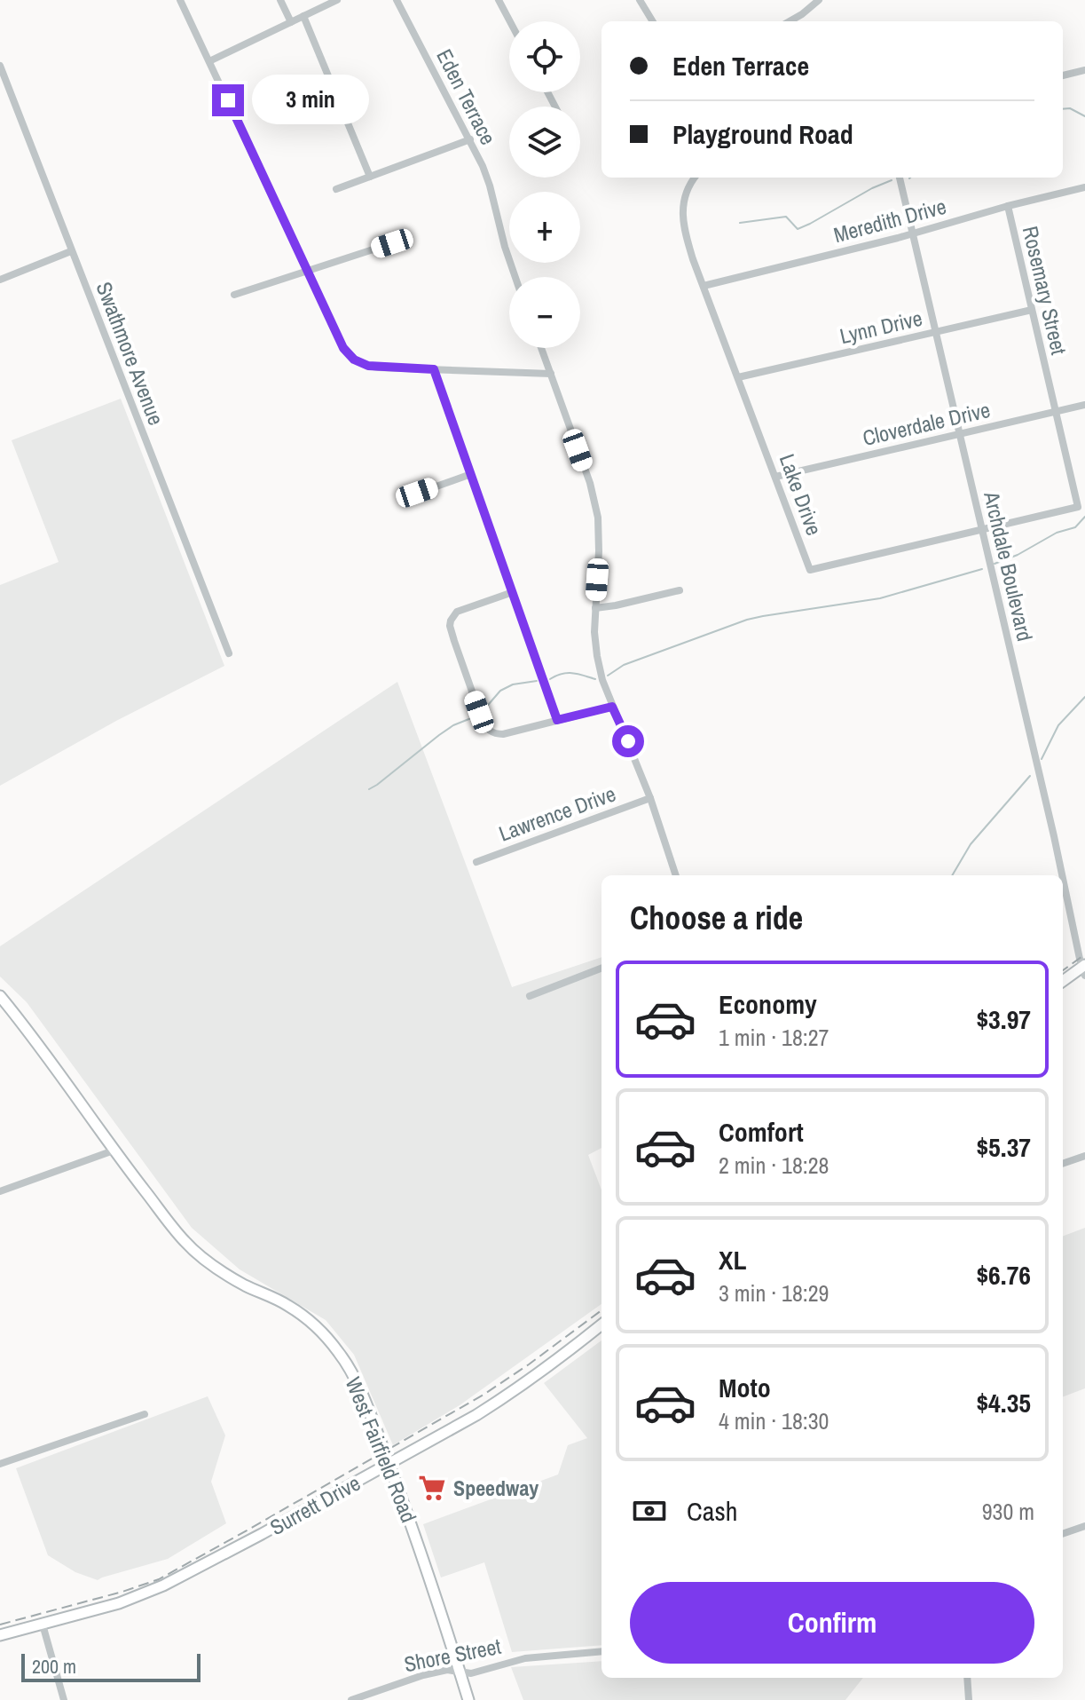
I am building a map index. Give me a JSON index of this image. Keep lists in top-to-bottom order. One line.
{"streets":{"main road":["West Fairfield Road","Surrett Drive"],"street":["Eden Terrace","Meredith Drive","Rosemary Street","Lynn Drive","Swathmore Avenue","Cloverdale Drive","Lake Drive","Archdale Boulevard","Lawrence Drive","Shore Street"]},"crossings":[["Meredith Drive","Rosemary Street"],["Meredith Drive","Lake Drive"],["Meredith Drive","Archdale Boulevard"],["Rosemary Street","Lynn Drive"],["Rosemary Street","Cloverdale Drive"],["Rosemary Street","Lake Drive"],["Lynn Drive","Lake Drive"],["Lynn Drive","Archdale Boulevard"],["Cloverdale Drive","Lake Drive"],["Cloverdale Drive","Archdale Boulevard"],["Lake Drive","Archdale Boulevard"],["West Fairfield Road","Surrett Drive"],["West Fairfield Road","Shore Street"]],"places":{"supermarket":["Speedway"]},"scale_bar":"200 m","page":{"map_buttons":["+","−"],"banner":["Eden Terrace","Playground Road"],"bubble":"3 min","heading":"Choose a ride","list":[{"name":"Economy","note":"1 min · 18:27","value":"$3.97"},{"name":"Comfort","note":"2 min · 18:28","value":"$5.37"},{"name":"XL","note":"3 min · 18:29","value":"$6.76"},{"name":"Moto","note":"4 min · 18:30","value":"$4.35"}],"pay":["Cash","930 m"],"buttons":"Confirm","scale":"200 m"}}
